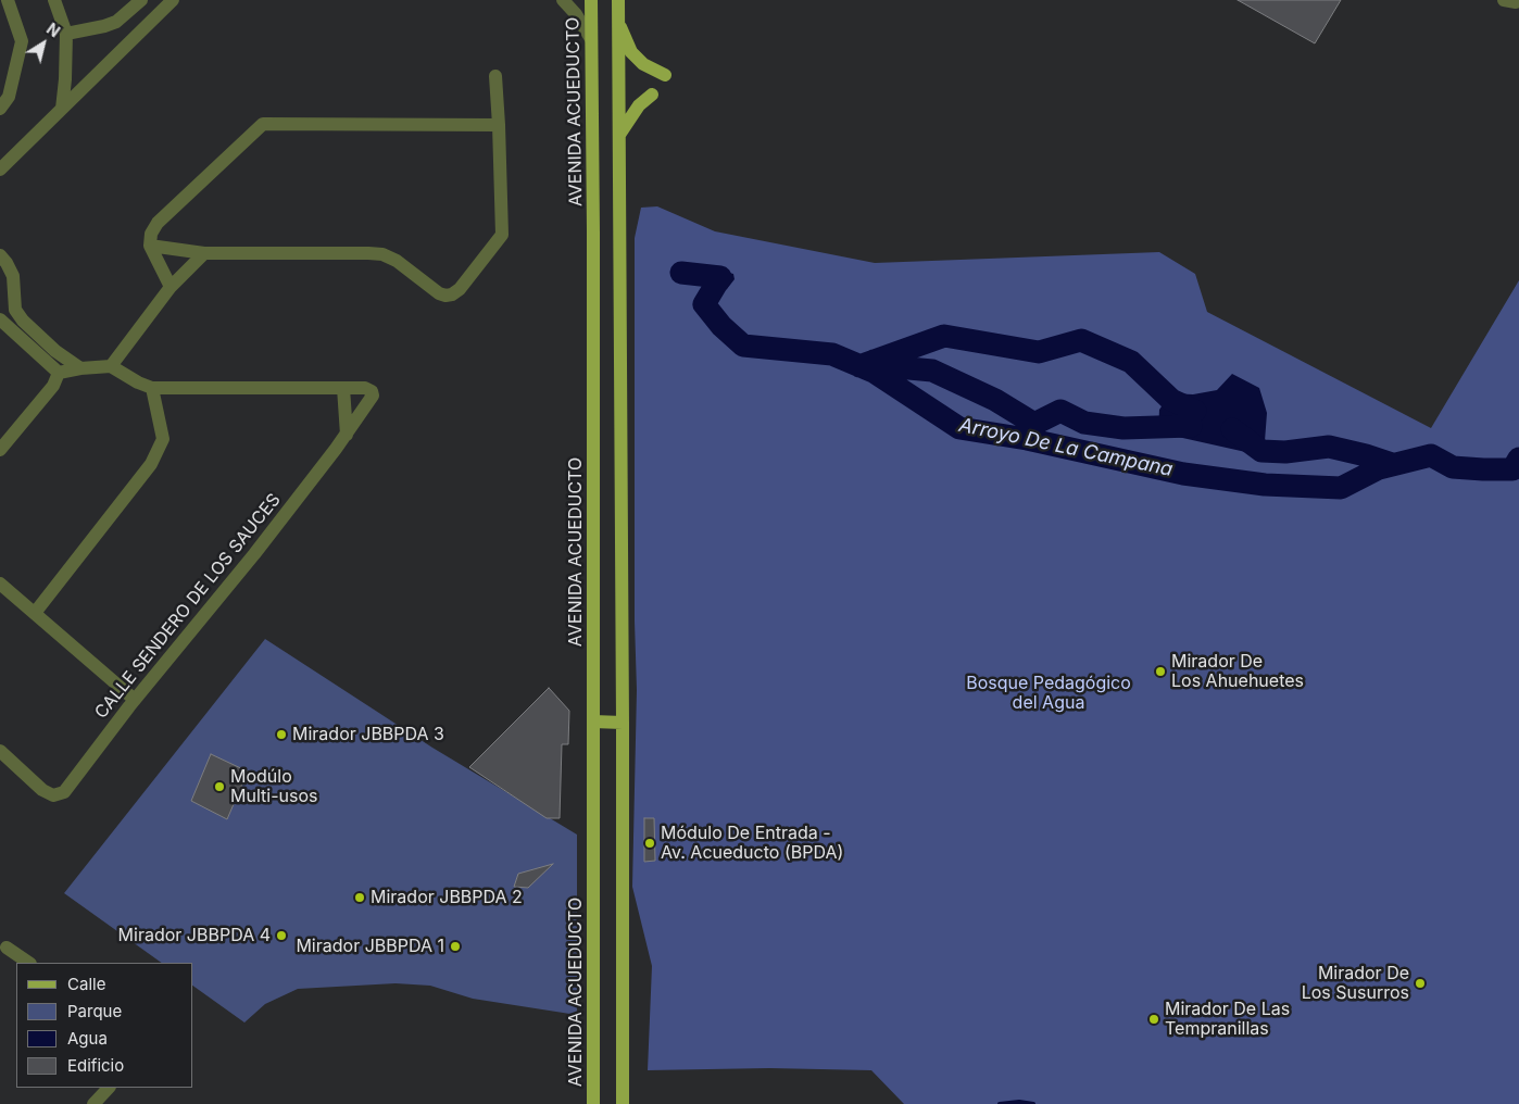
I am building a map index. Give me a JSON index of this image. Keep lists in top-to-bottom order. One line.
{"streets":{"main road":["AVENIDA ACUEDUCTO"],"street":["CALLE SENDERO DE LOS SAUCES"]},"water":["Arroyo De La Campana"],"parks":["Bosque Pedagógico del Agua"],"places":["Mirador De Los Ahuehuetes","Mirador JBBPDA 3","Modúlo Multi-usos","Módulo De Entrada - Av. Acueducto (BPDA)","Mirador JBBPDA 2","Mirador JBBPDA 4","Mirador JBBPDA 1","Mirador De Los Susurros","Mirador De Las Tempranillas"],"legend":["Calle","Parque","Agua","Edificio"],"north":"top right"}
